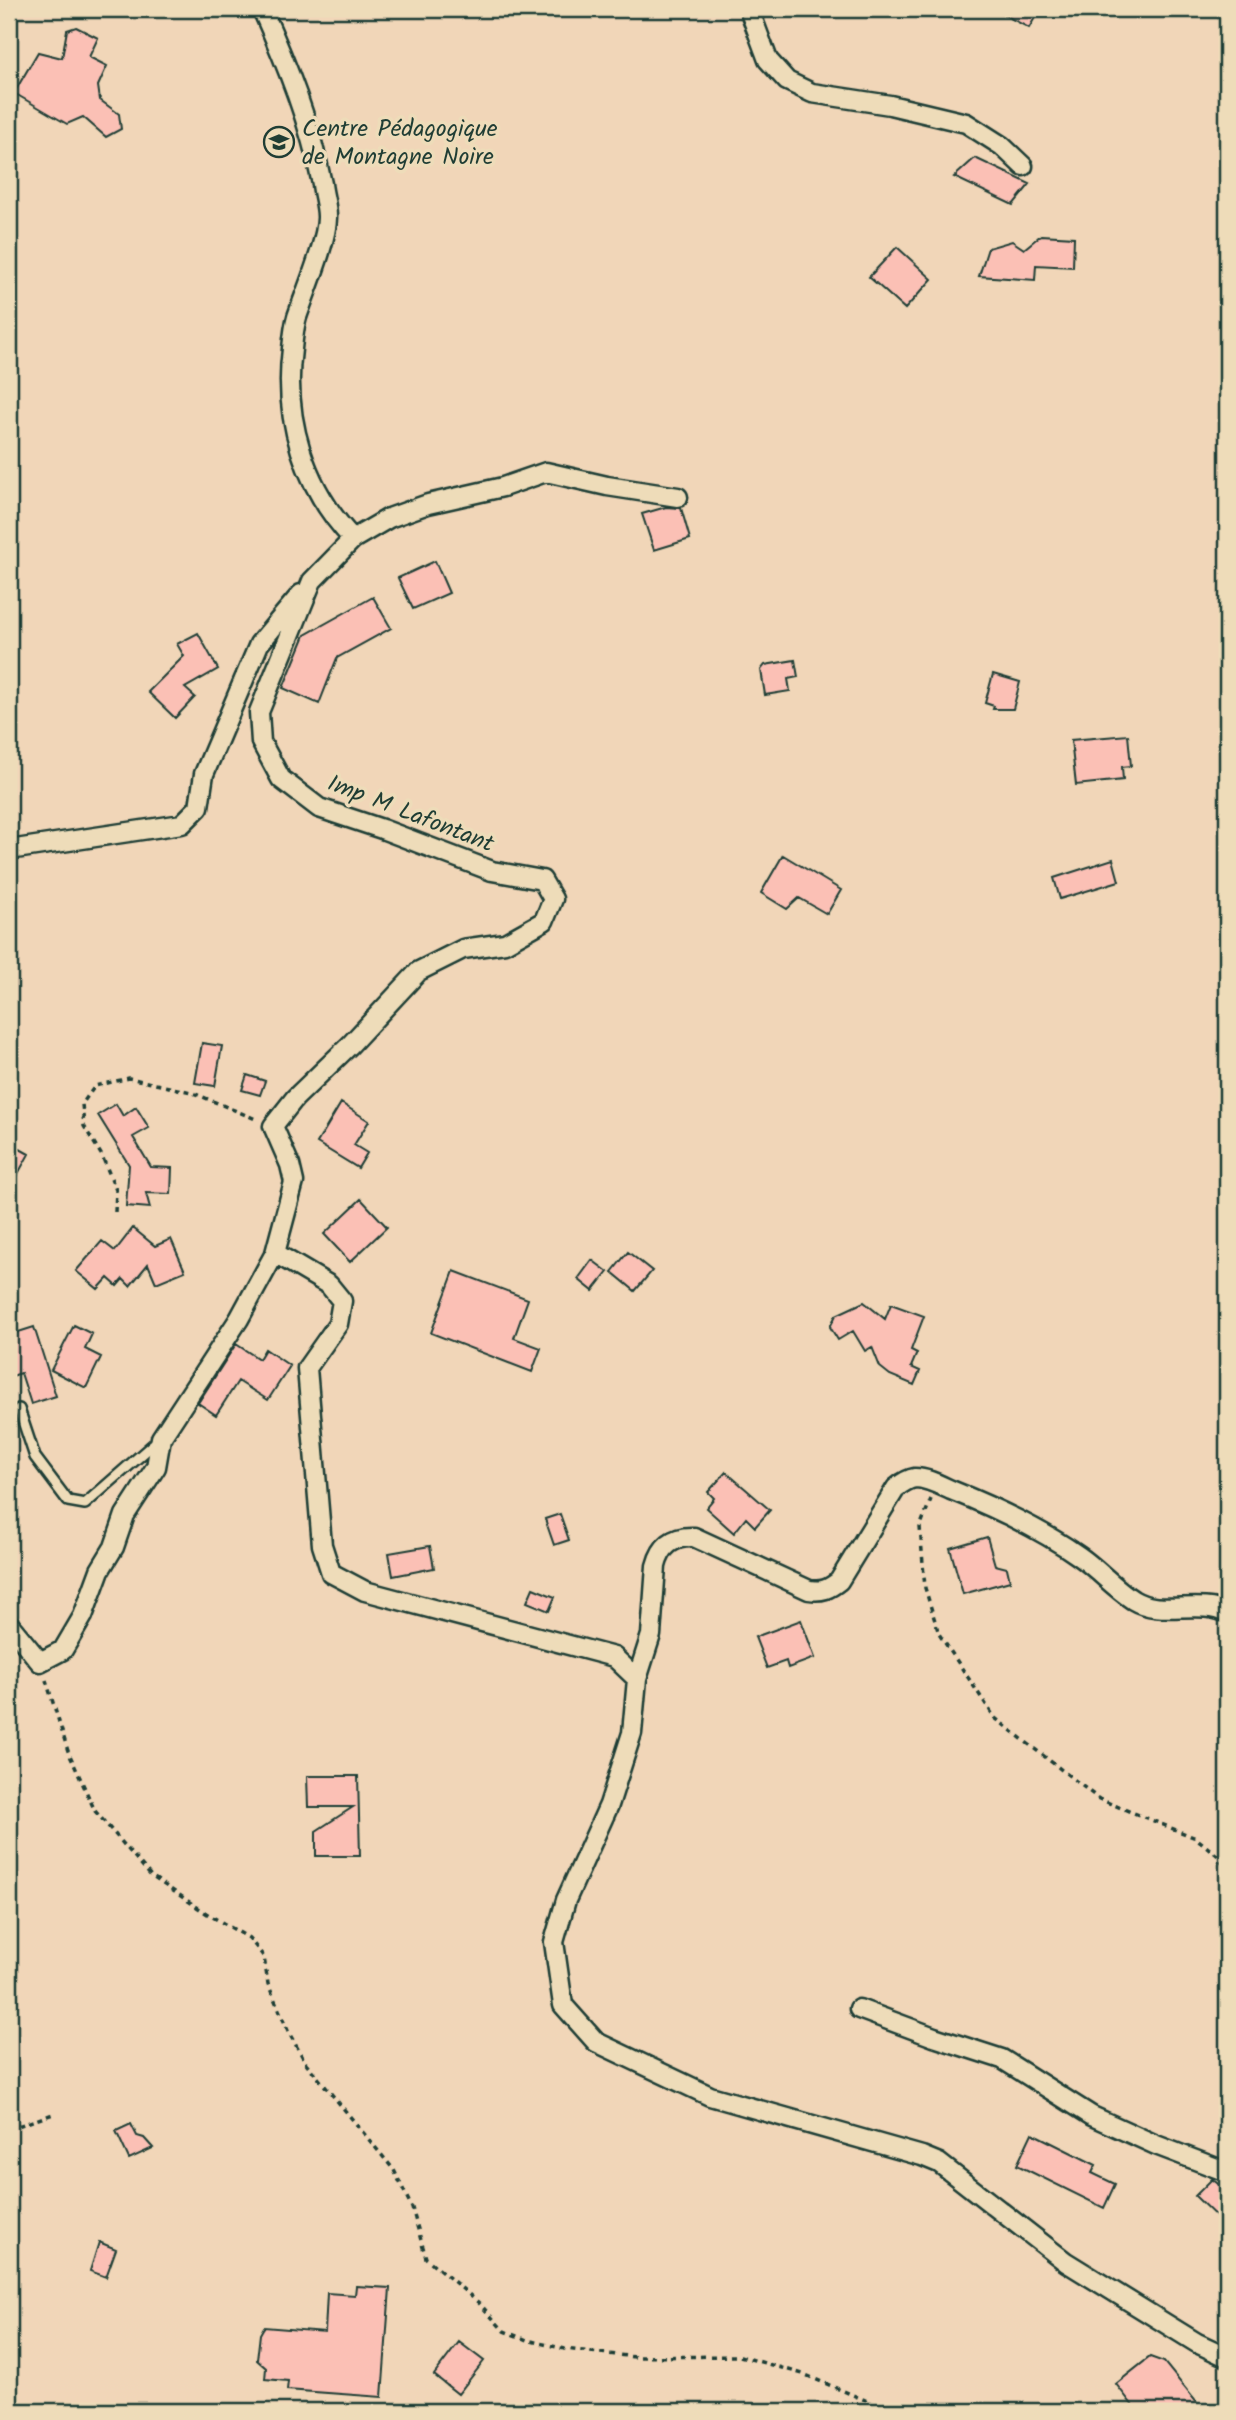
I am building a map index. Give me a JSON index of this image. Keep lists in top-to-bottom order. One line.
{"streets":{"street":["Imp M Lafontant"]},"places":{"school or university":["Centre Pédagogique de Montagne Noire"]}}
